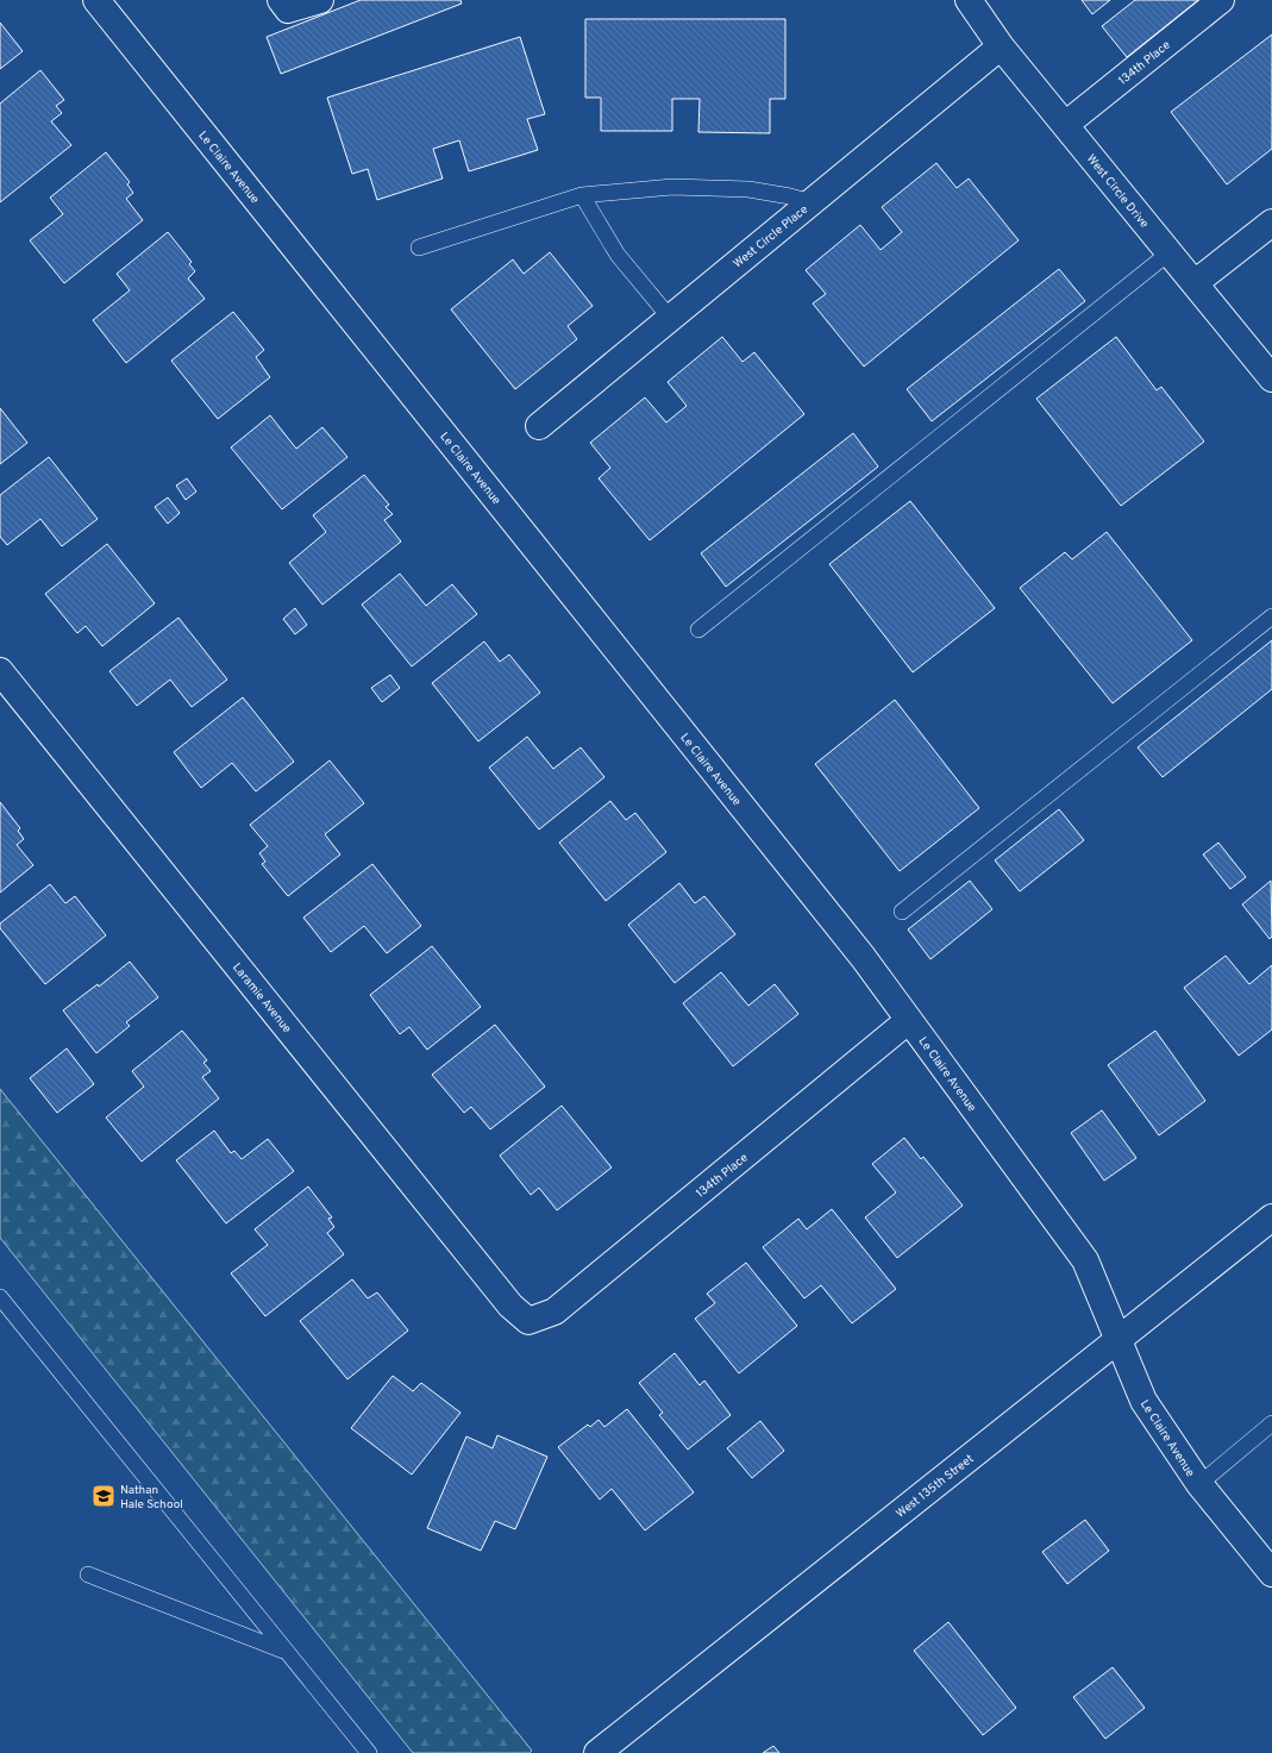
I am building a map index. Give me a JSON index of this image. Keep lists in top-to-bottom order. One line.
{"streets":{"street":["134th Place","Le Claire Avenue","West Circle Drive","West Circle Place","Laramie Avenue","West 135th Street"]},"crossings":[["134th Place","Le Claire Avenue"],["134th Place","West Circle Drive"],["134th Place","Laramie Avenue"],["Le Claire Avenue","West 135th Street"],["West Circle Drive","West Circle Place"]],"places":{"school or university":["Nathan Hale School"]}}
